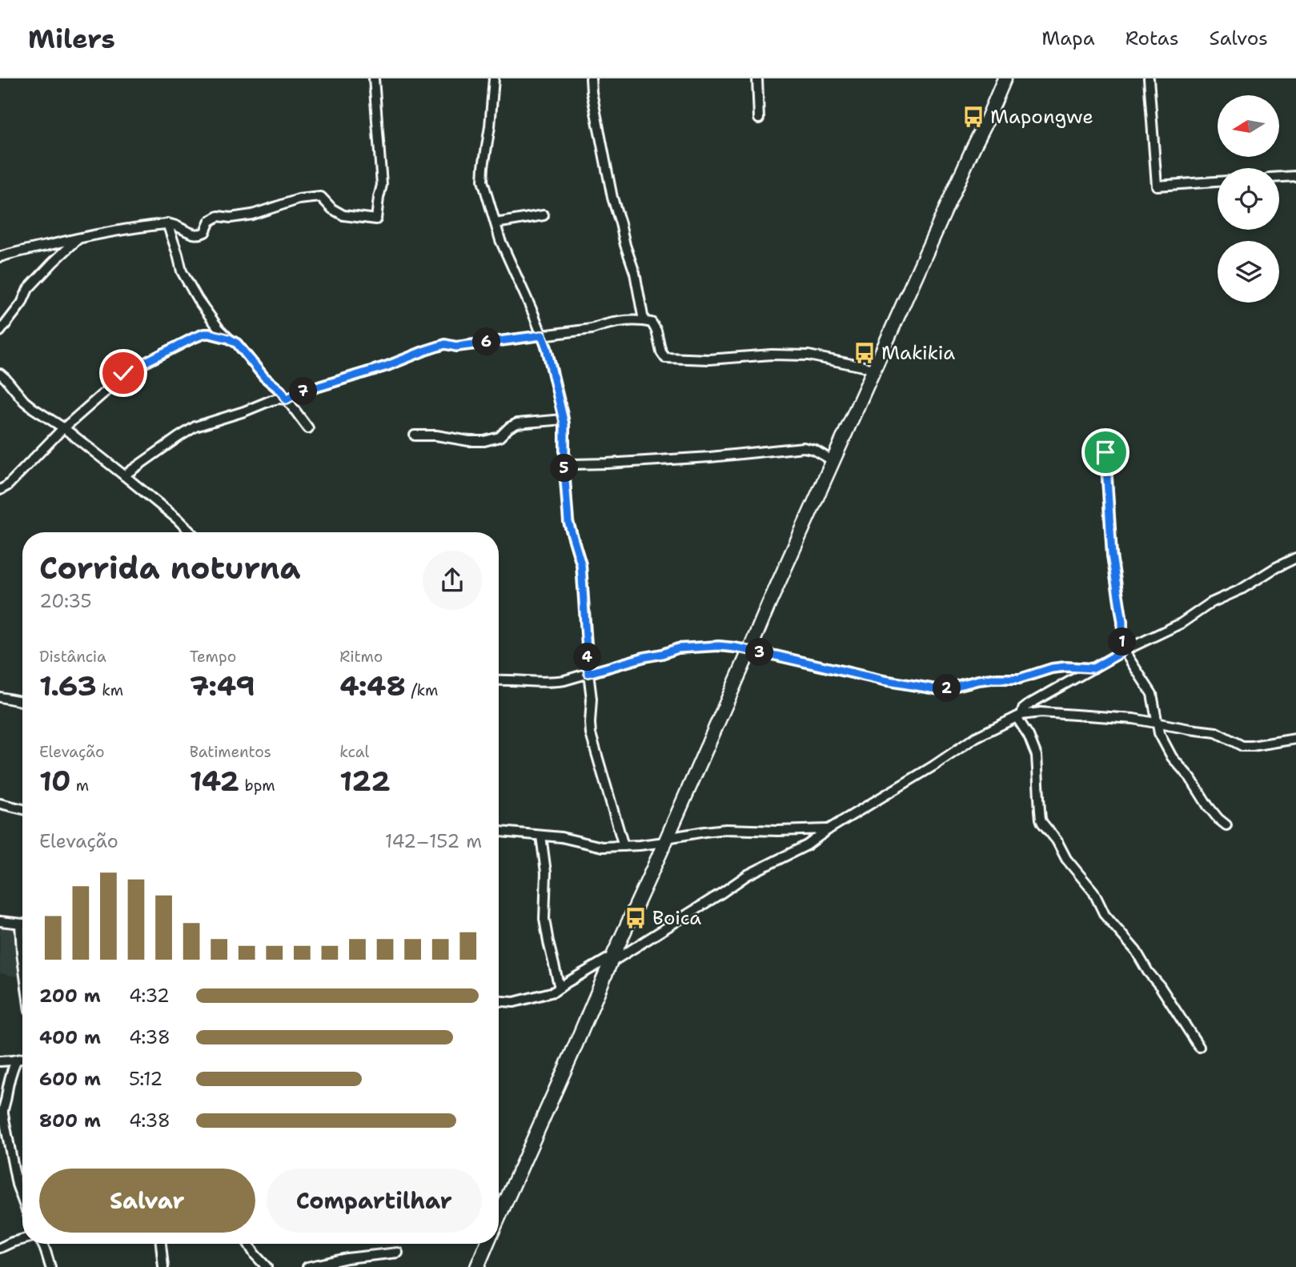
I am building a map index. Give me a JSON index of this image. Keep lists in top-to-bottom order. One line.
{"places":{"bus stop":["Mapongwe","Makikia","Boica"]},"north":"left","page":{"header":"Milers","nav":["Mapa","Rotas","Salvos"],"pins":["6","7","5","1","3","4","2"],"heading":["Corrida noturna","20:35"],"stats":[["Distância","1.63 km"],["Tempo","7:49"],["Ritmo","4:48 /km"],["Elevação","10 m"],["Batimentos","142 bpm"],["kcal","122"]],"chart":["Elevação","142–152 m"],"list":[{"name":"200 m","note":"4:32"},{"name":"400 m","note":"4:38"},{"name":"600 m","note":"5:12"},{"name":"800 m","note":"4:38"}],"buttons":["Salvar","Compartilhar"]}}
